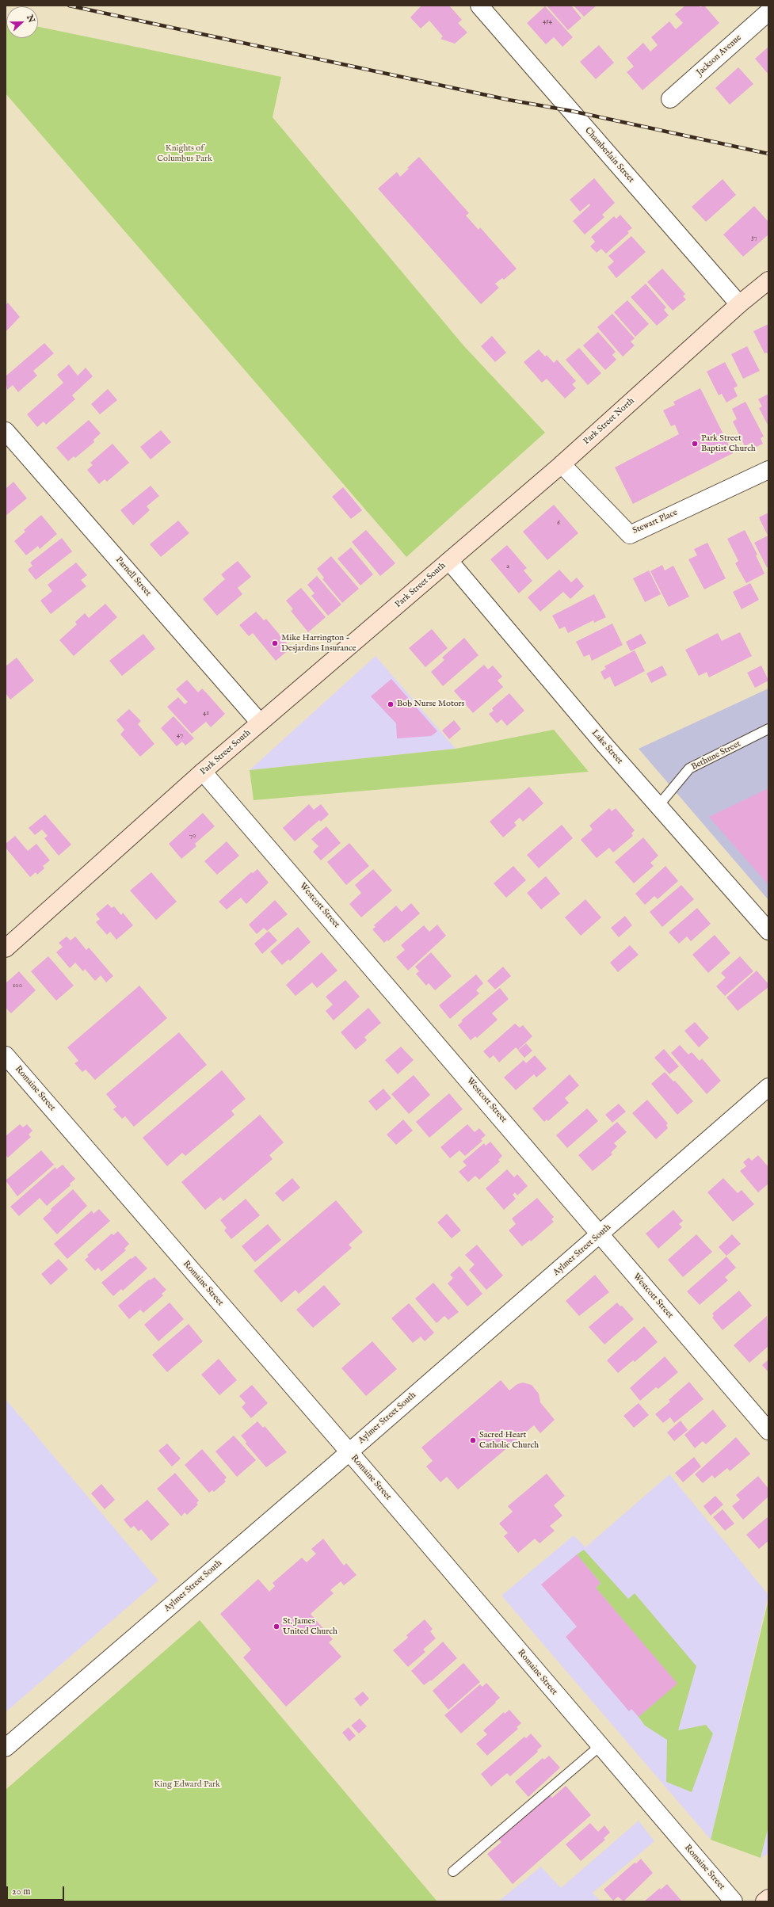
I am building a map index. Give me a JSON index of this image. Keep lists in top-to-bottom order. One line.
{"streets":{"main road":["Park Street North","Park Street South"],"street":["Jackson Avenue","Chamberlain Street","Stewart Place","Parnell Street","Lake Street","Westcott Street","Romaine Street","Aylmer Street South"],"lane":["Bethune Street"]},"crossings":[["Chamberlain Street","Park Street North"],["Park Street North","Stewart Place"],["Park Street North","Park Street South"],["Park Street North","Lake Street"],["Parnell Street","Park Street South"],["Park Street South","Lake Street"],["Park Street South","Westcott Street"],["Lake Street","Bethune Street"],["Westcott Street","Aylmer Street South"],["Romaine Street","Aylmer Street South"]],"parks":["Knights of Columbus Park","King Edward Park"],"places":["Park Street Baptist Church","Mike Harrington - Desjardins Insurance","Bob Nurse Motors","Sacred Heart Catholic Church","St. James United Church"],"house_numbers":["454","37","6","2","41","47","70","100"],"scale_bar":"20 m","north":"right"}
